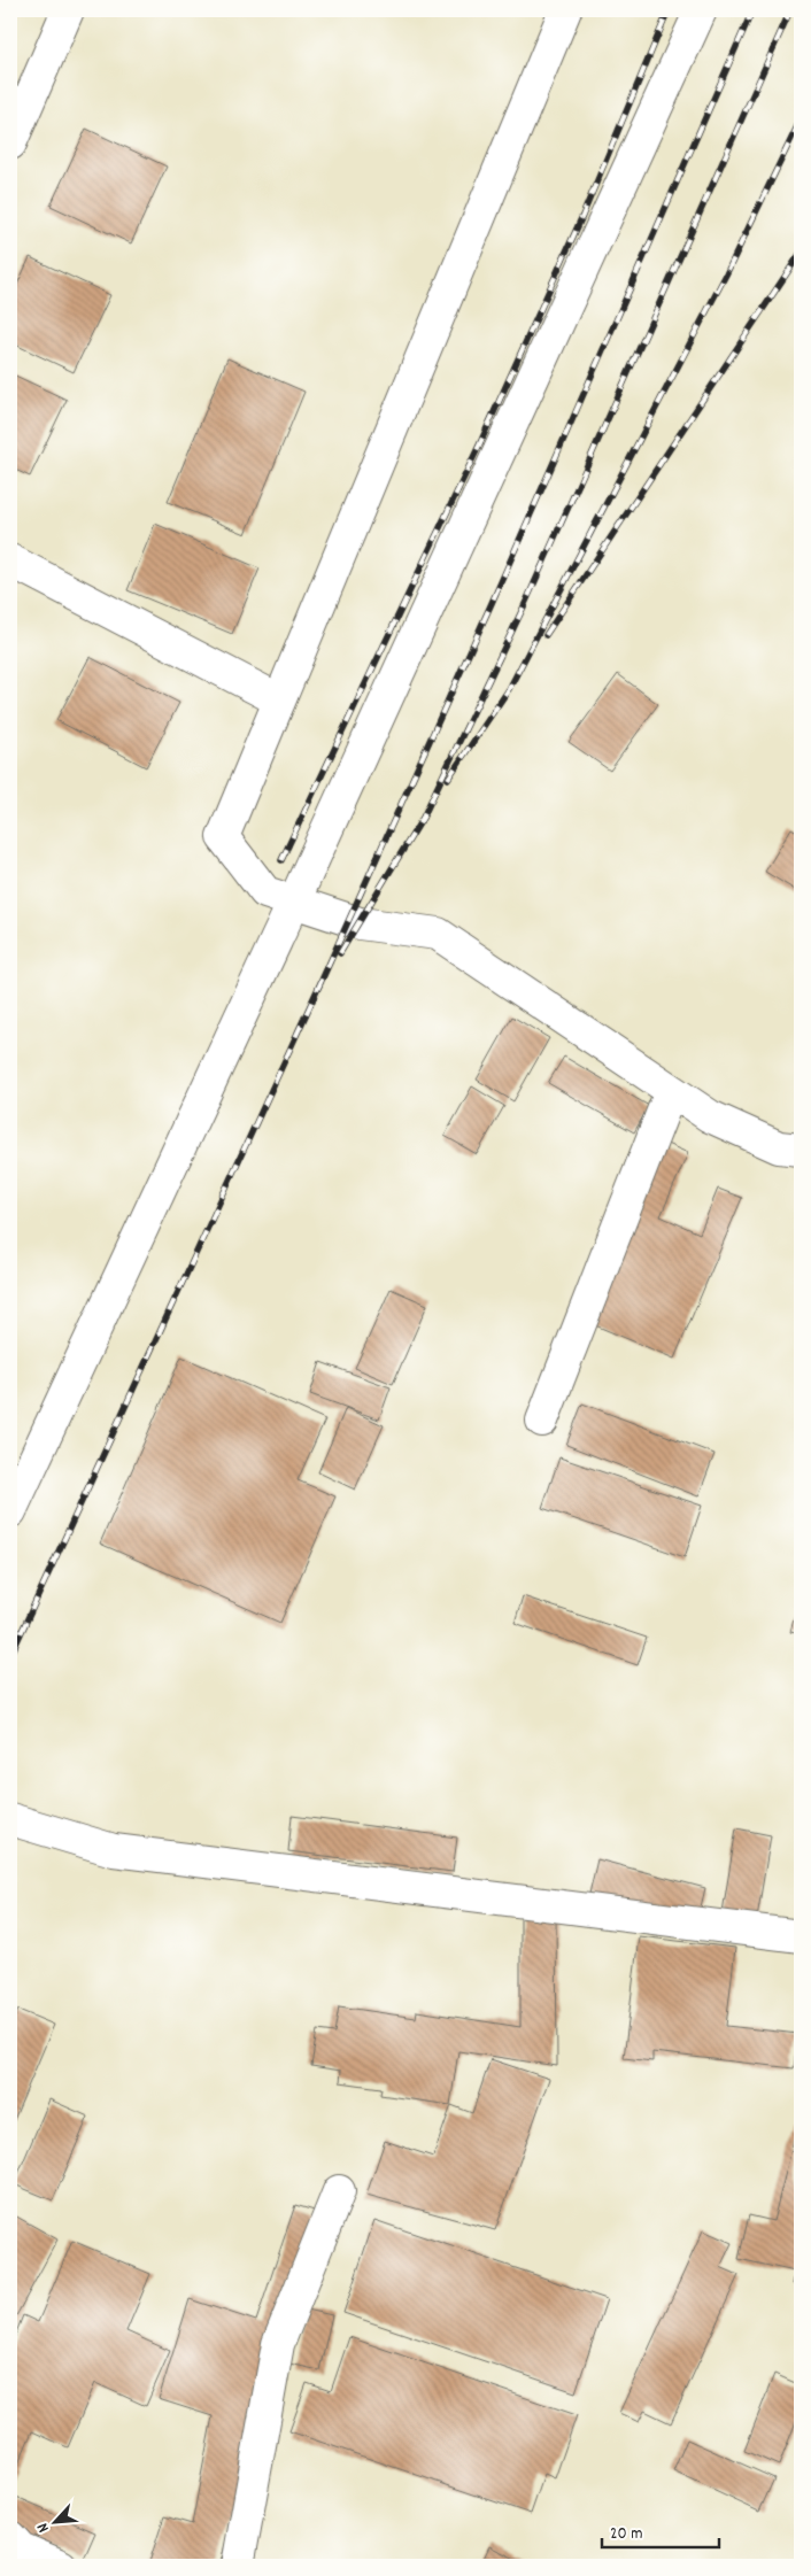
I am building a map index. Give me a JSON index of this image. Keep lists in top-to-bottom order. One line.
{"scale_bar":"20 m","north":"bottom left"}
